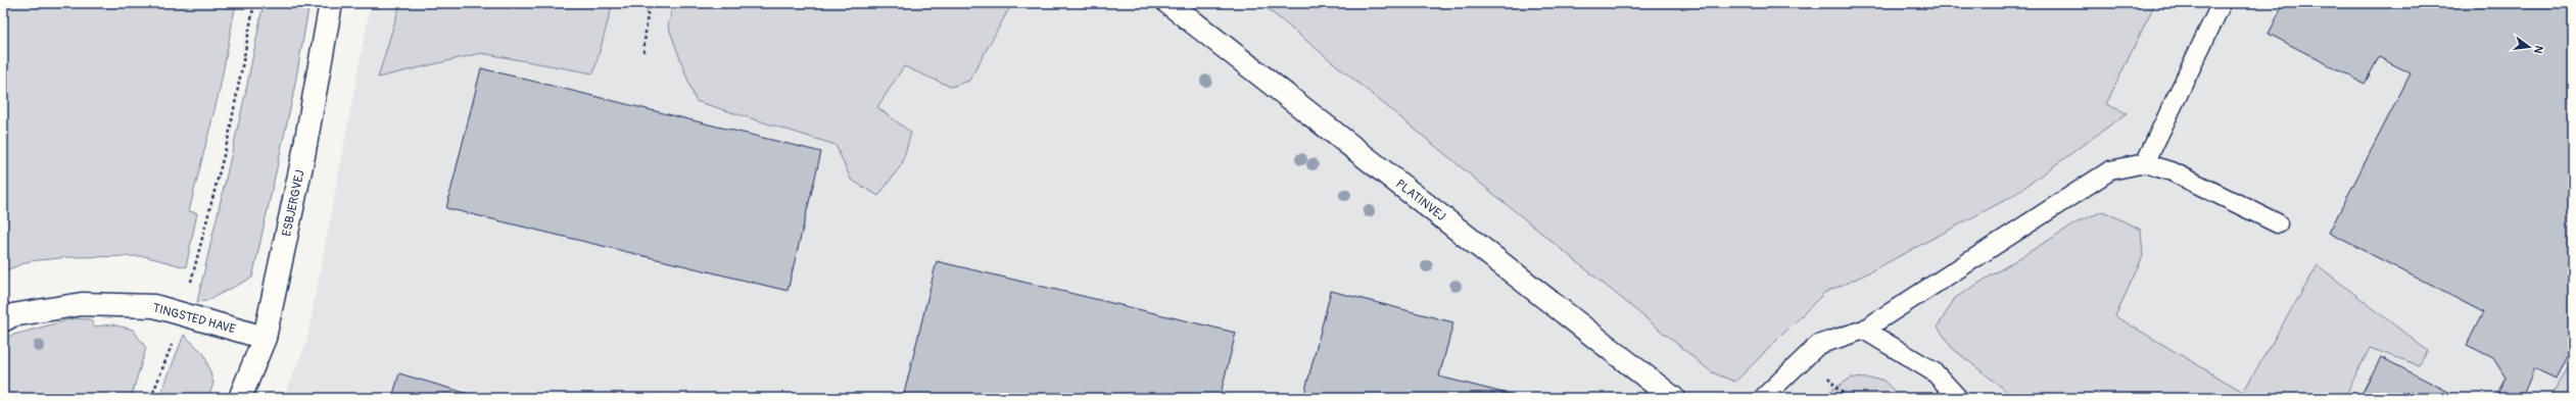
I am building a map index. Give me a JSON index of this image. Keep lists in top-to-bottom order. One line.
{"streets":{"street":["PLATINVEJ","ESBJERGVEJ","TINGSTED HAVE"]},"crossings":[["ESBJERGVEJ","TINGSTED HAVE"]],"north":"right"}
